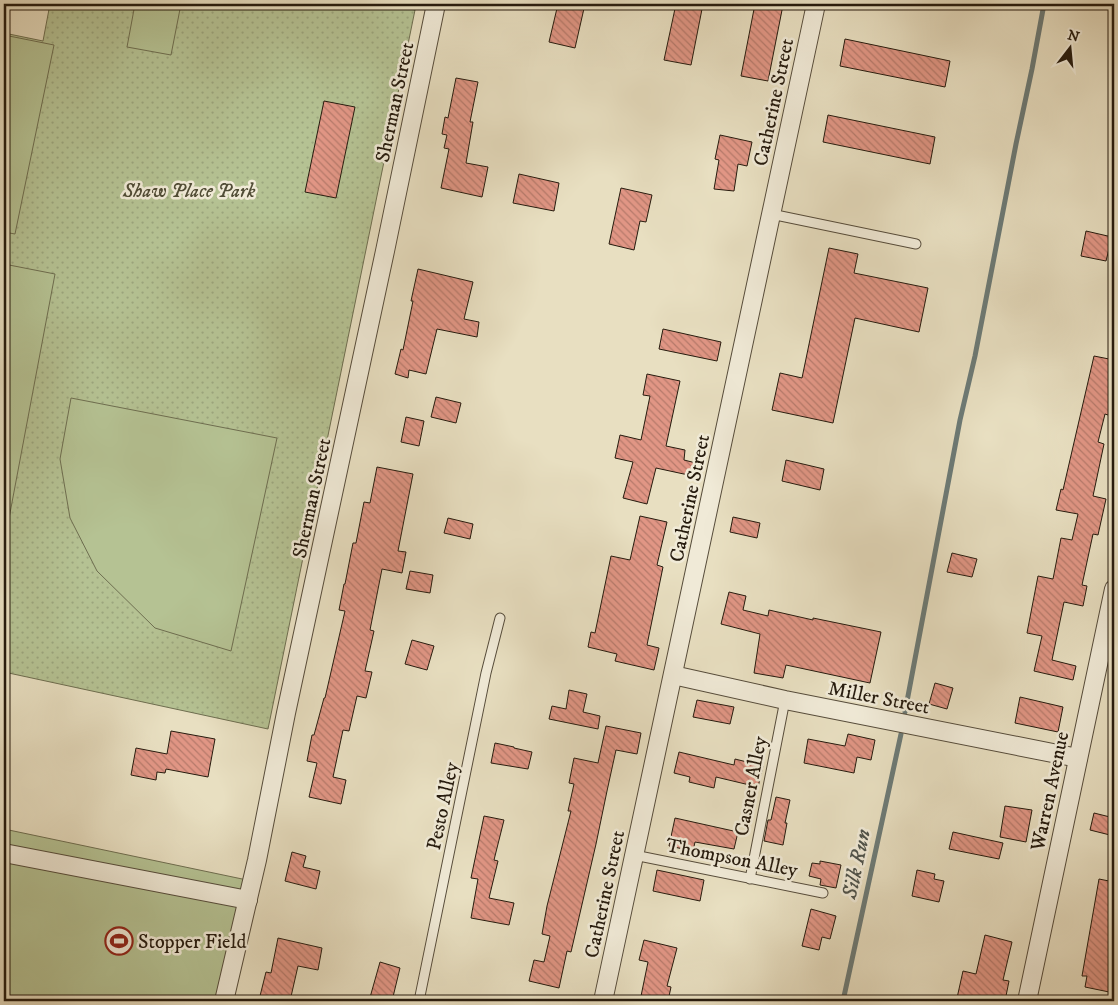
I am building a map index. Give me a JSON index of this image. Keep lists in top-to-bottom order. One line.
{"streets":{"street":["Sherman Street","Catherine Street","Miller Street","Warren Avenue"],"lane":["Casner Alley","Pesto Alley","Thompson Alley"]},"crossings":[["Catherine Street","Miller Street"],["Catherine Street","Thompson Alley"],["Miller Street","Casner Alley"],["Miller Street","Warren Avenue"],["Casner Alley","Thompson Alley"]],"water":["Silk Run"],"parks":["Shaw Place Park"],"places":{"sports":["Stopper Field"]},"north":"top"}
